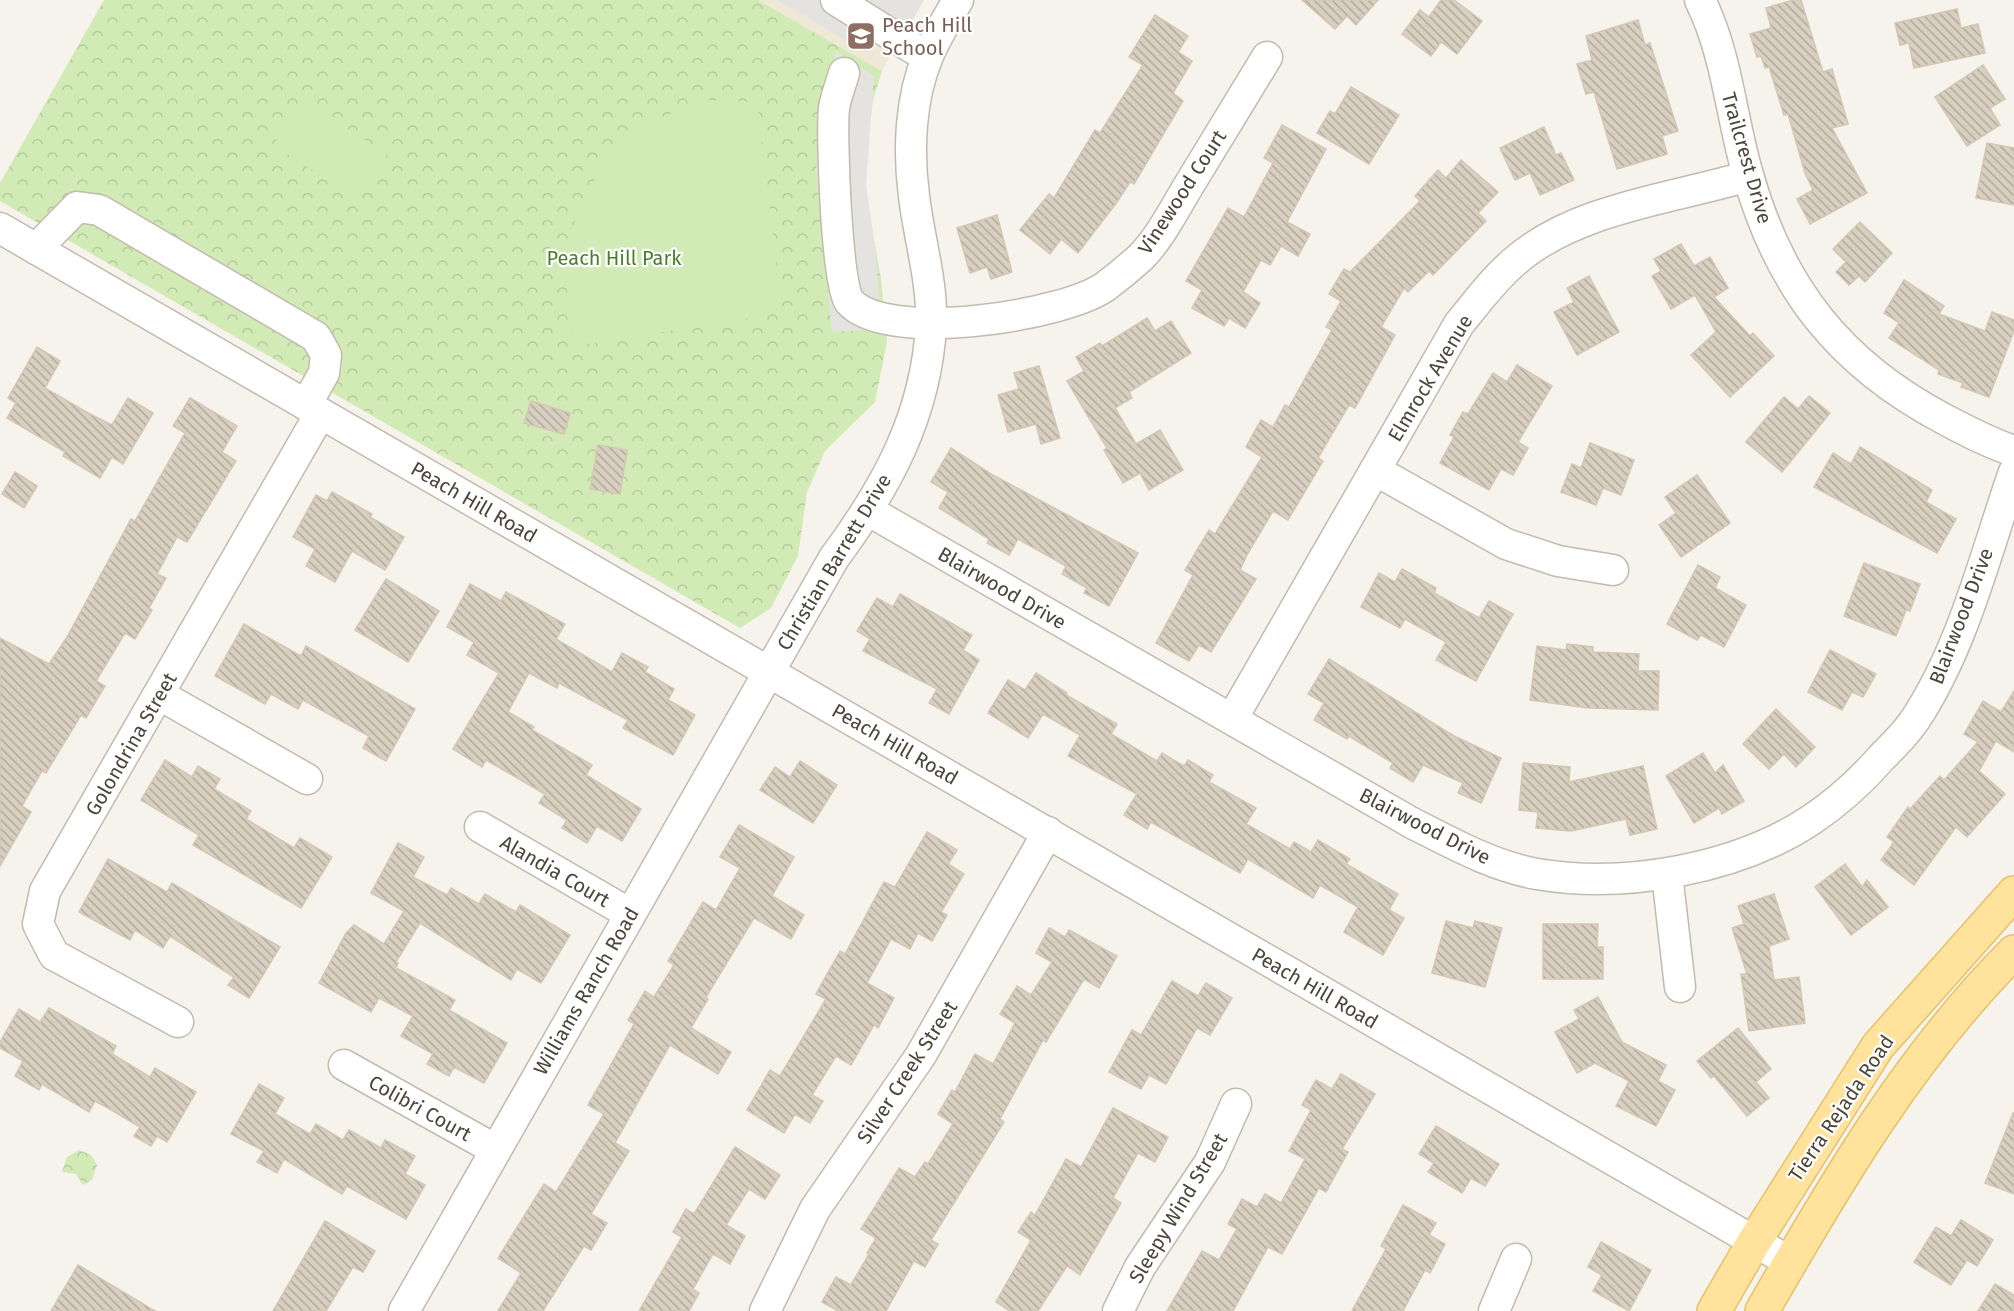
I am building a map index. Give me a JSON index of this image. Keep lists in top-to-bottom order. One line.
{"streets":{"main road":["Tierra Rejada Road"],"street":["Trailcrest Drive","Vinewood Court","Elmrock Avenue","Peach Hill Road","Christian Barrett Drive","Blairwood Drive","Golondrina Street","Alandia Court","Williams Ranch Road","Silver Creek Street","Colibri Court","Sleepy Wind Street"]},"crossings":[["Trailcrest Drive","Elmrock Avenue"],["Vinewood Court","Christian Barrett Drive"],["Elmrock Avenue","Blairwood Drive"],["Peach Hill Road","Christian Barrett Drive"],["Peach Hill Road","Golondrina Street"],["Peach Hill Road","Williams Ranch Road"],["Peach Hill Road","Silver Creek Street"],["Peach Hill Road","Tierra Rejada Road"],["Christian Barrett Drive","Blairwood Drive"],["Christian Barrett Drive","Williams Ranch Road"],["Alandia Court","Williams Ranch Road"],["Williams Ranch Road","Colibri Court"]],"parks":["Peach Hill Park"],"places":{"school or university":["Peach Hill School"]}}
